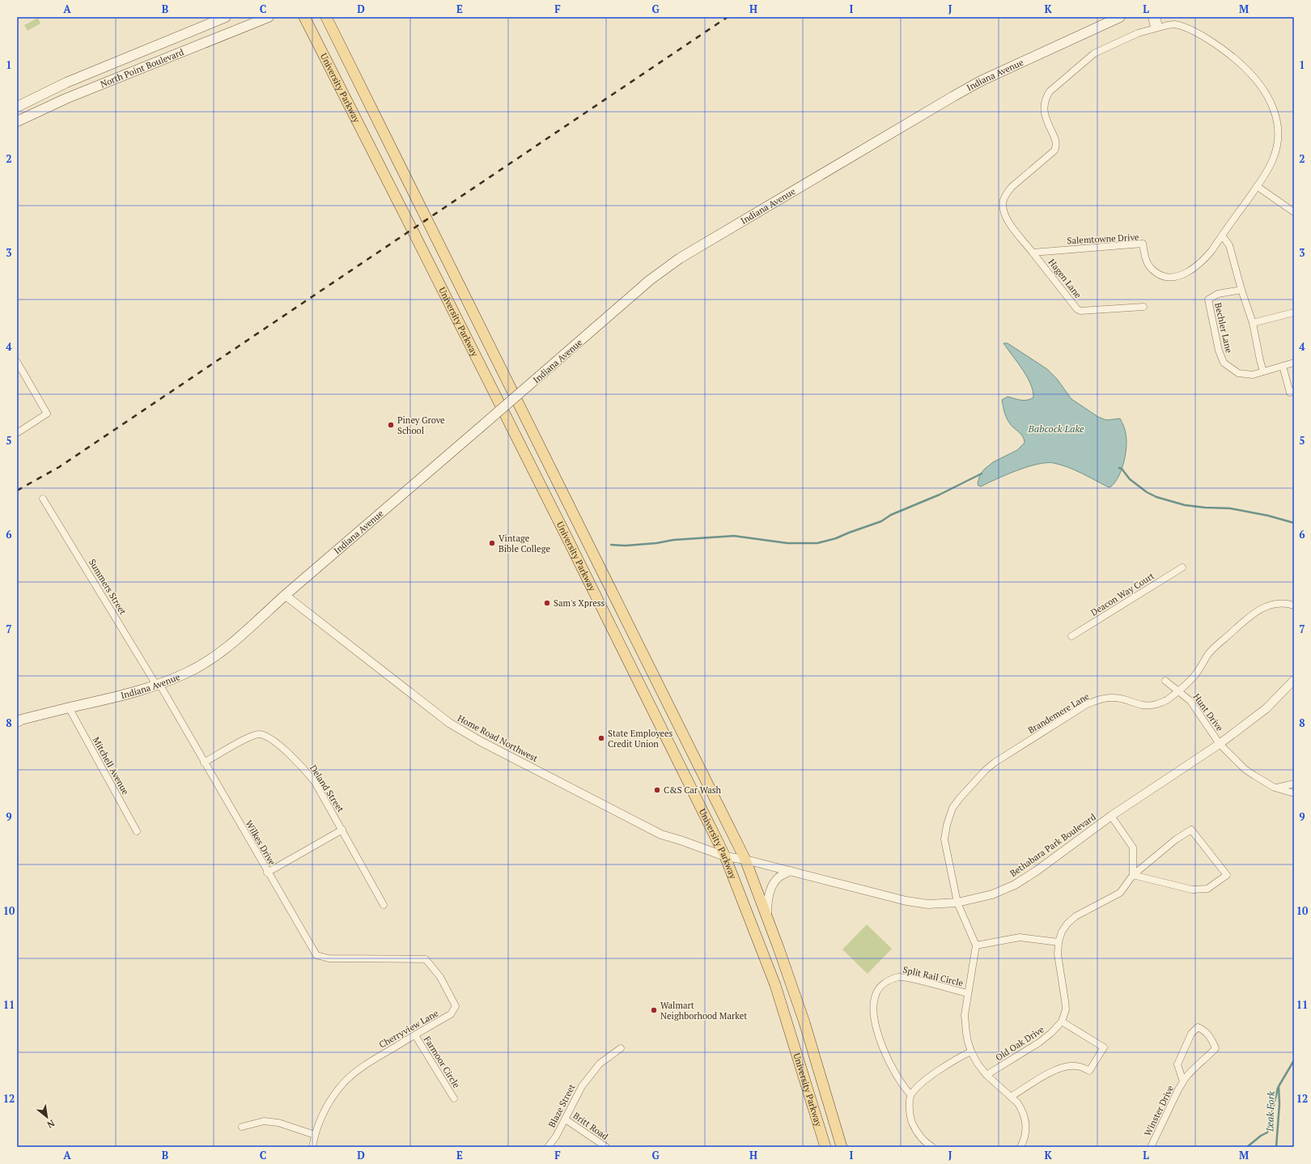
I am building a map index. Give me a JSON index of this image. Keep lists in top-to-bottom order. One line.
{"streets":{"main road":["North Point Boulevard","Indiana Avenue","University Parkway"],"street":["Salemtowne Drive","Hagen Lane","Bechler Lane","Summers Street","Deacon Way Court","Hunt Drive","Brandemere Lane","Home Road Northwest","Mitchell Avenue","Deland Street","Wilkes Drive","Bethabara Park Boulevard","Split Rail Circle","Cherryview Lane","Old Oak Drive","Farmoor Circle","Blaze Street","Winster Drive","Britt Road"]},"crossings":[["Indiana Avenue","Summers Street"],["Indiana Avenue","Home Road Northwest"],["Indiana Avenue","Mitchell Avenue"],["Indiana Avenue","Wilkes Drive"],["University Parkway","Home Road Northwest"],["University Parkway","Bethabara Park Boulevard"],["Salemtowne Drive","Hagen Lane"],["Summers Street","Wilkes Drive"],["Hunt Drive","Brandemere Lane"],["Hunt Drive","Bethabara Park Boulevard"],["Brandemere Lane","Bethabara Park Boulevard"],["Home Road Northwest","Bethabara Park Boulevard"],["Deland Street","Wilkes Drive"],["Wilkes Drive","Cherryview Lane"],["Cherryview Lane","Farmoor Circle"],["Blaze Street","Britt Road"]],"water":["Babcock Lake","Leak Fork"],"places":["Piney Grove School","Vintage Bible College","Sam's Xpress","State Employees Credit Union","C&S Car Wash","Walmart Neighborhood Market"],"north":"bottom right","grid":{"columns":["A","B","C","D","E","F","G","H","I","J","K","L","M"],"rows":["1","2","3","4","5","6","7","8","9","10","11","12"]}}
